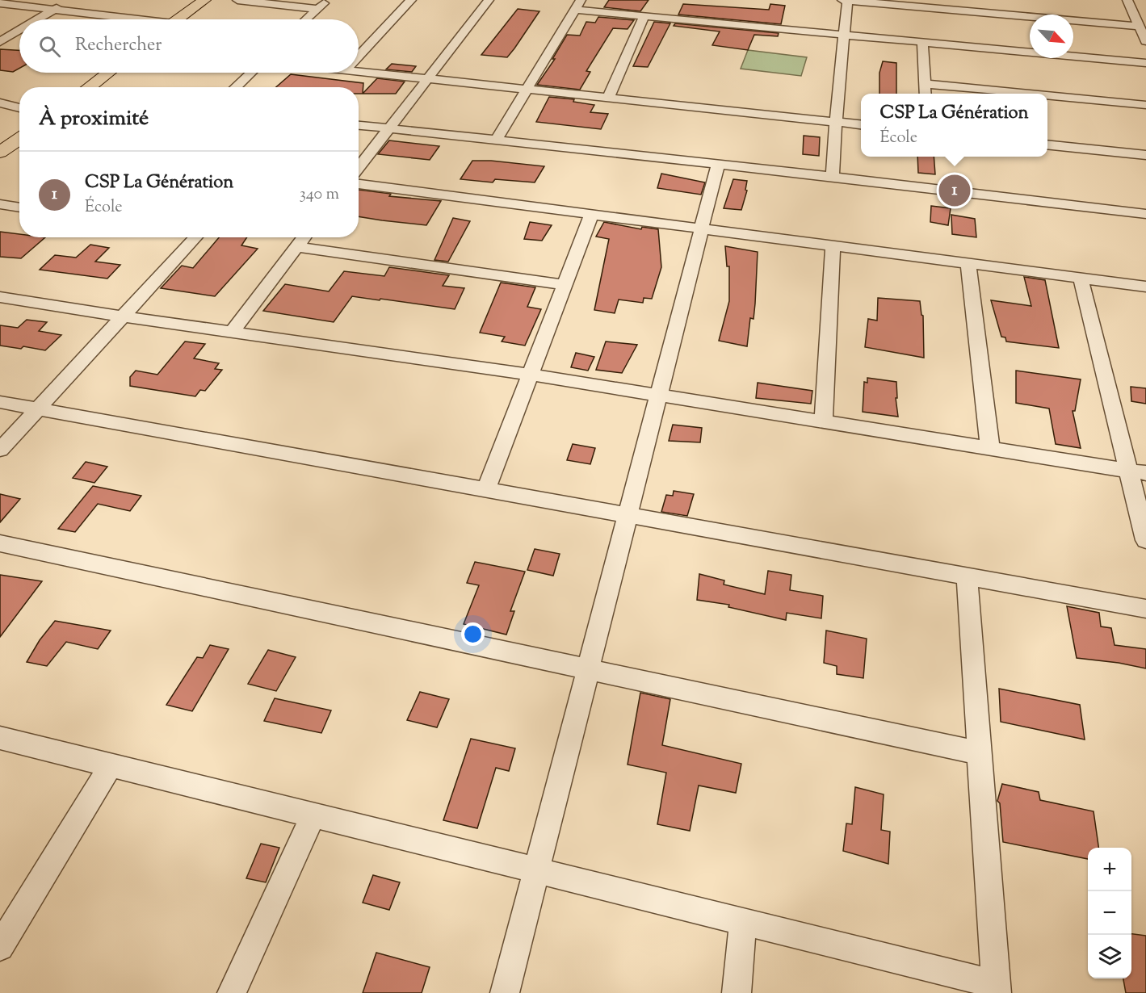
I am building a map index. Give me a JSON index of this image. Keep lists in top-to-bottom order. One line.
{"north":"bottom right","page":{"search":"Rechercher","heading":"À proximité","popup":["CSP La Génération","École"],"list":[{"mark":"1","name":"CSP La Génération","note":"École","value":"340 m"}],"pins":"1","map_buttons":["+","−"]}}
